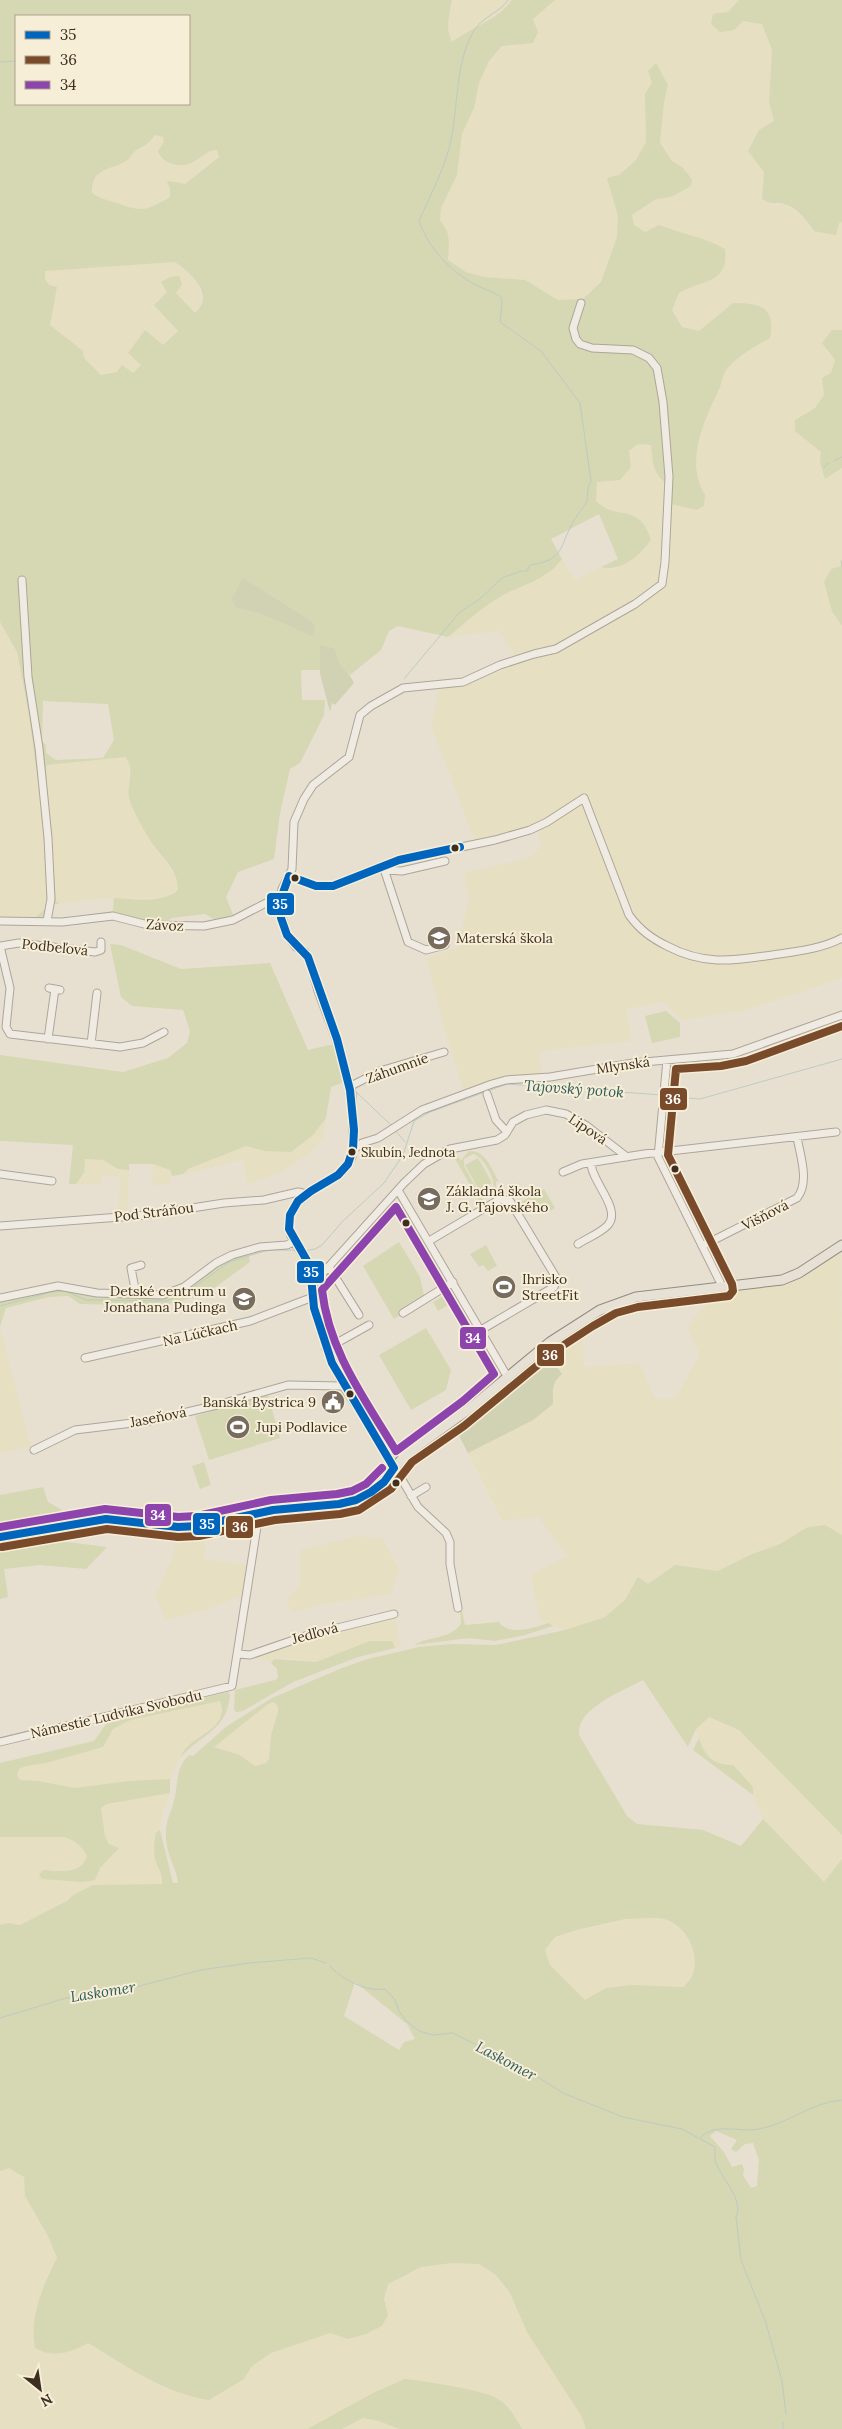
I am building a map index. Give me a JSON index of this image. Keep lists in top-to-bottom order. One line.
{"streets":{"street":["Závoz","Podbeľová","Mlynská","Záhumnie","Lipová","Pod Stráňou","Višňová","Na Lúčkach","Jaseňová","Jedľová","Námestie Ludvíka Svobodu"]},"crossings":[["Lipová","Višňová"],["Jedľová","Námestie Ludvíka Svobodu"]],"water":["Tajovský potok","Laskomer"],"places":{"school or university":["Materská škola","Základná škola J. G. Tajovského","Detské centrum u Jonathana Pudinga"],"other":["Skubín, Jednota"],"sports":["Ihrisko StreetFit","Jupi Podlavice"],"public building":["Banská Bystrica 9"]},"lines":["transit line 35","transit line 36","transit line 34"],"legend":["35","36","34"],"north":"bottom right"}
